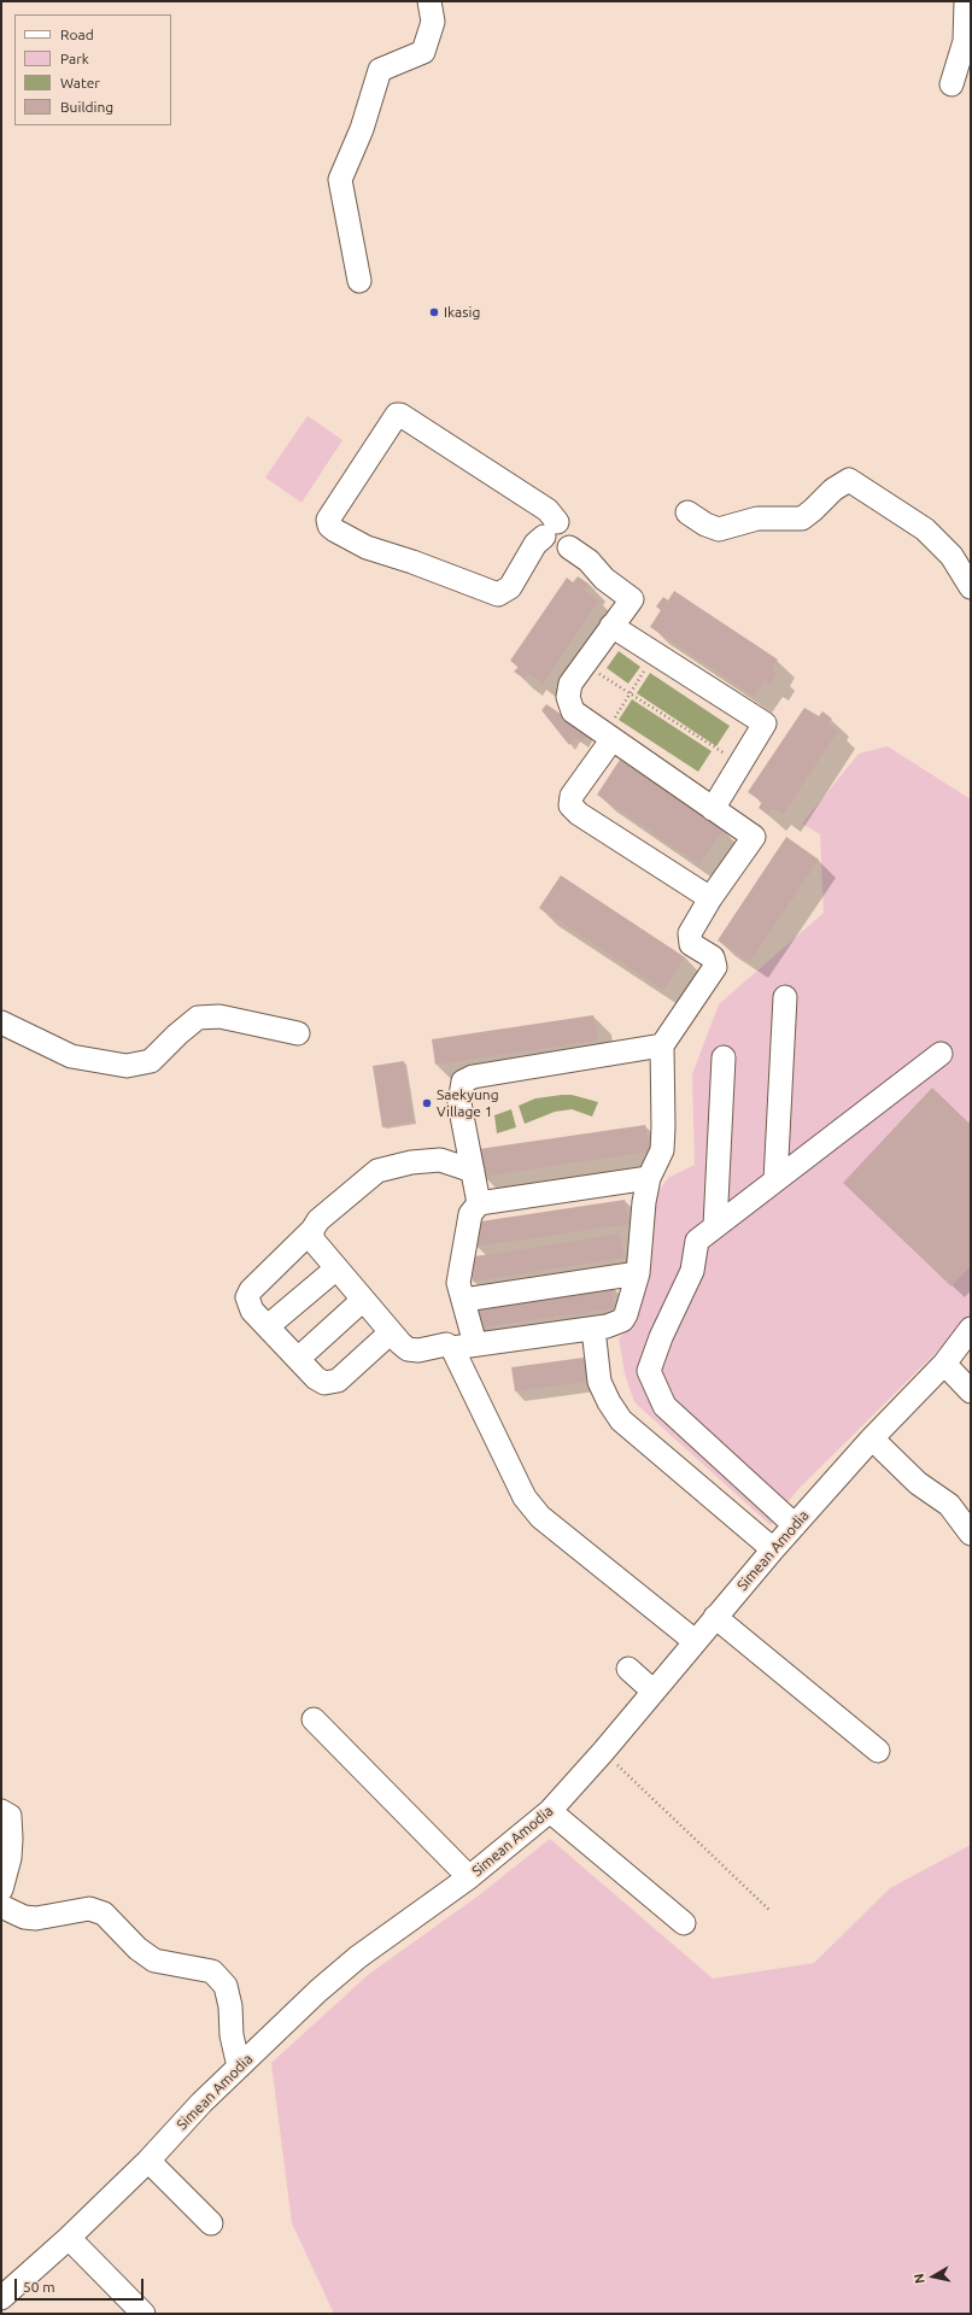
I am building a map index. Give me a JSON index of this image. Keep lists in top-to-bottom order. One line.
{"streets":{"street":["Simean Amodia"]},"places":["Ikasig","Saekyung Village 1"],"legend":["Road","Park","Water","Building"],"scale_bar":"50 m","north":"left"}
